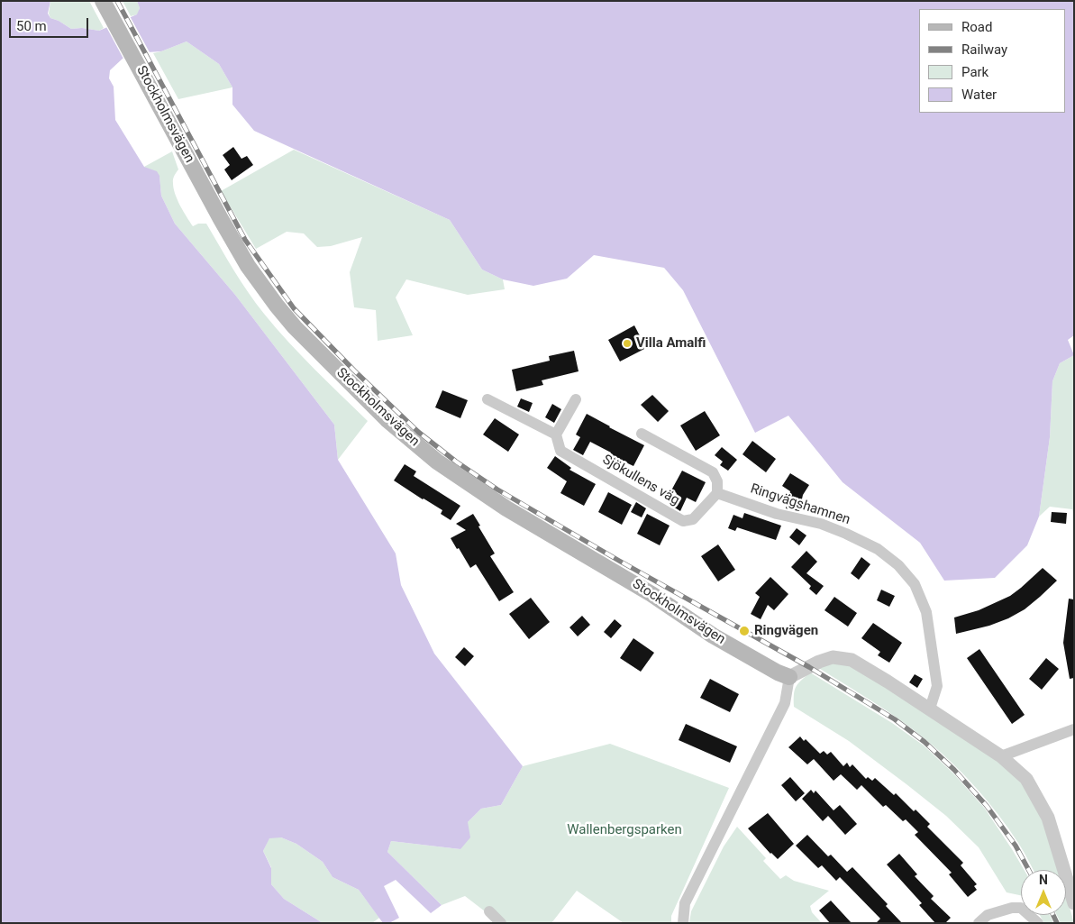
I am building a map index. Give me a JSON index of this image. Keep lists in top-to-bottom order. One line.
{"streets":{"main road":["Stockholmsvägen"],"street":["Sjökullens väg","Ringvägshamnen"]},"crossings":[["Sjökullens väg","Ringvägshamnen"]],"parks":["Wallenbergsparken"],"places":["Villa Amalfi","Ringvägen"],"legend":["Road","Railway","Park","Water"],"scale_bar":"50 m","north":"top"}
